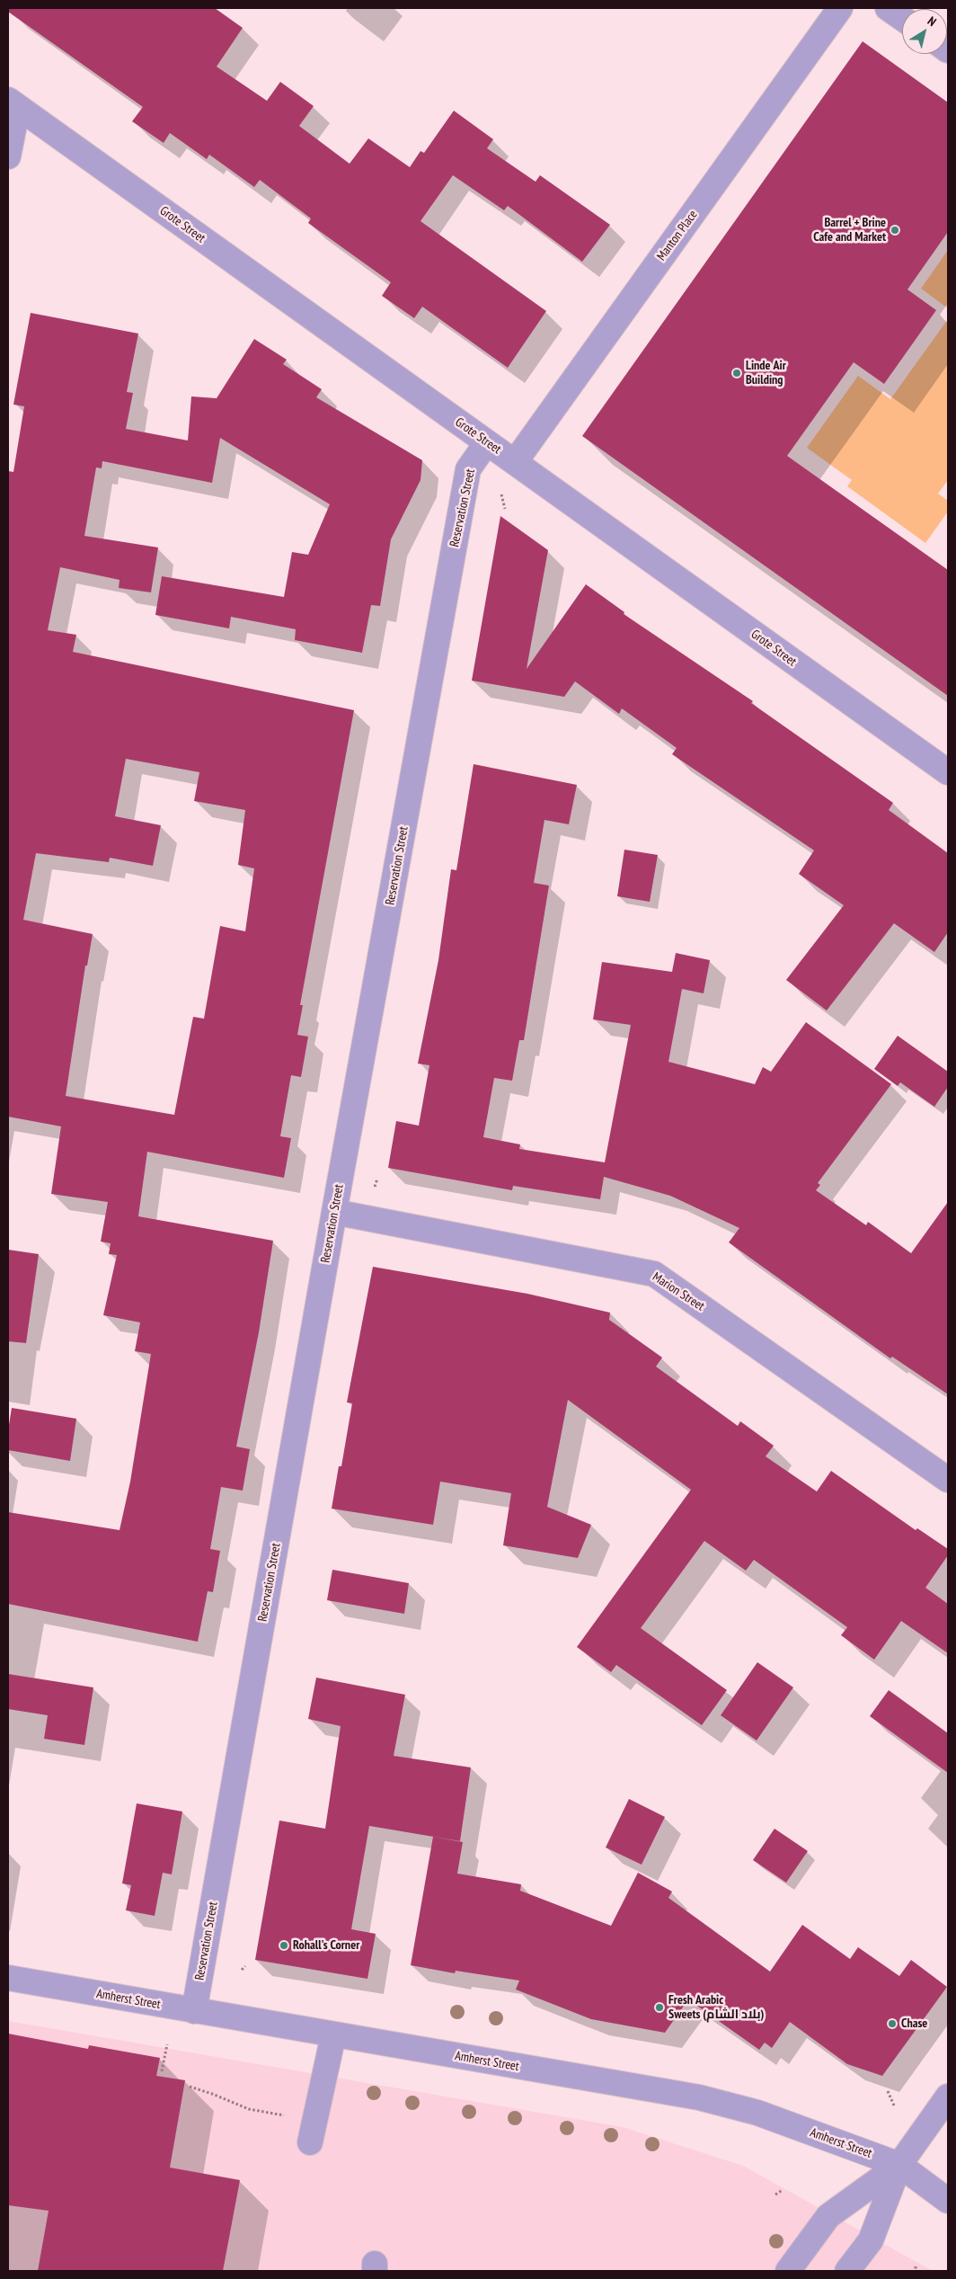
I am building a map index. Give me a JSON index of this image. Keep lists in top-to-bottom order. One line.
{"streets":{"street":["Grote Street","Manton Place","Reservation Street","Marion Street","Amherst Street"]},"crossings":[["Grote Street","Manton Place"],["Grote Street","Reservation Street"],["Reservation Street","Marion Street"],["Reservation Street","Amherst Street"]],"places":["Barrel + Brine Cafe and Market","Linde Air Building","Rohall's Corner","Fresh Arabic Sweets (بلاد الشام)","Chase"],"north":"top right"}
